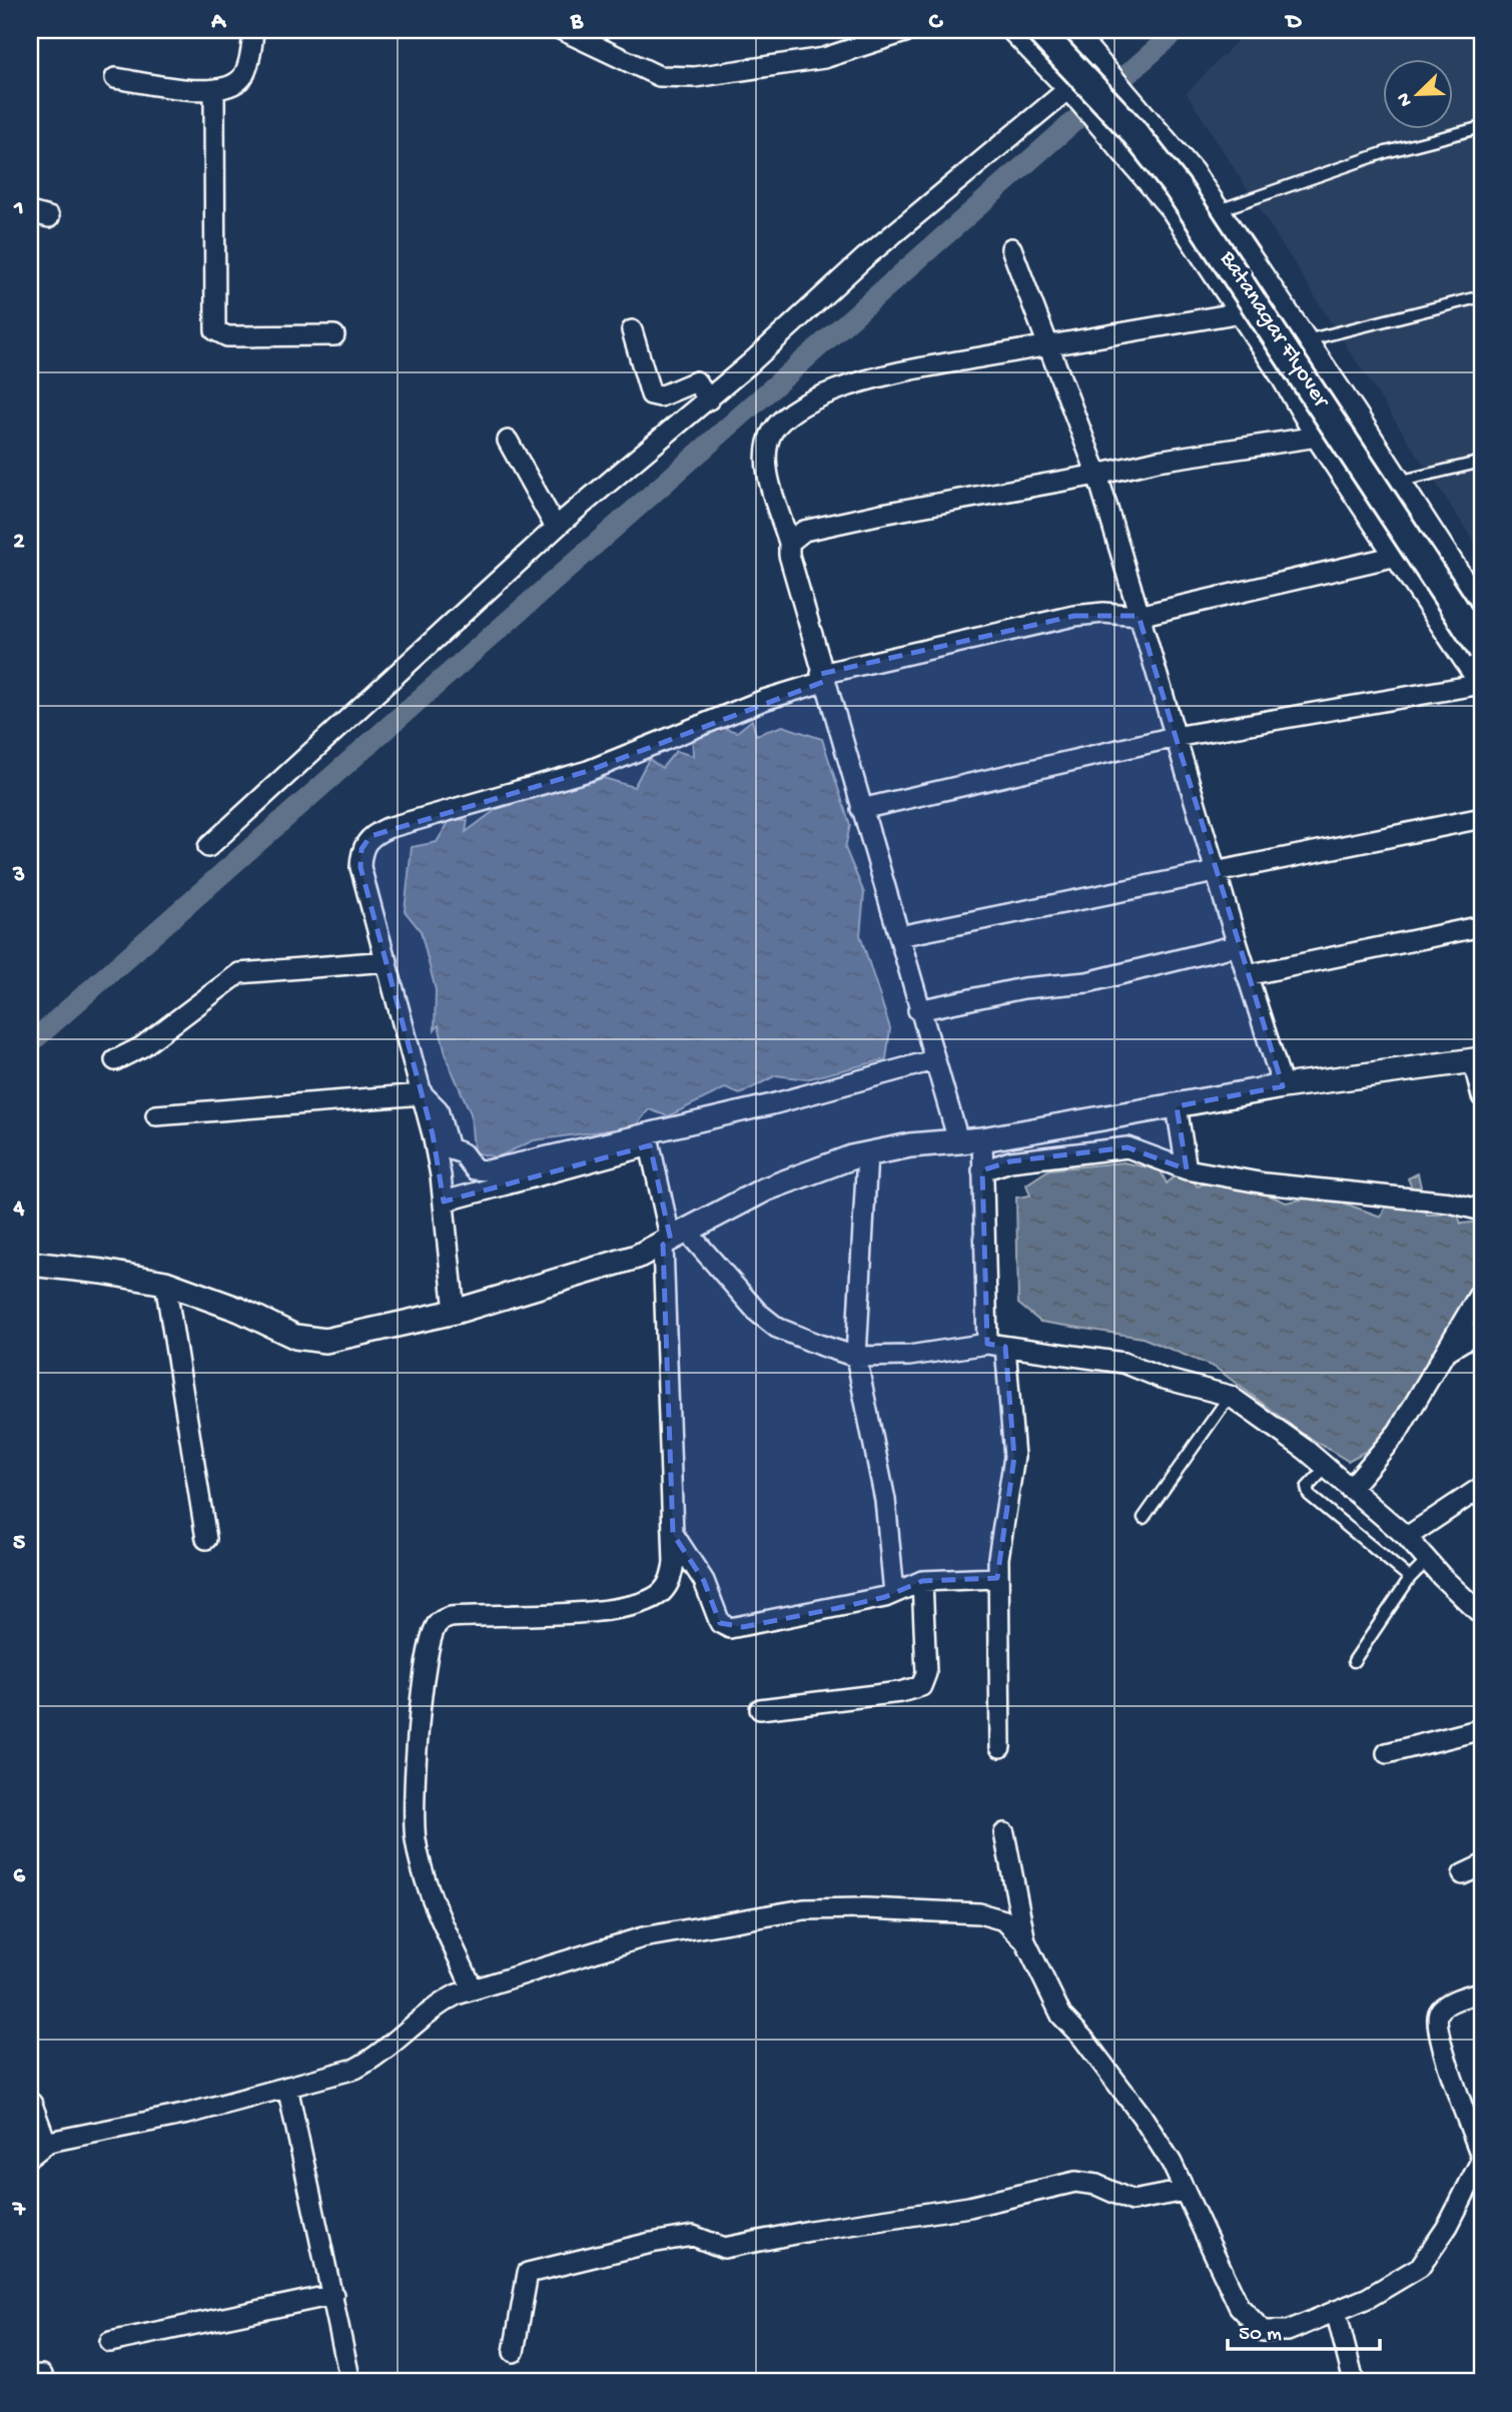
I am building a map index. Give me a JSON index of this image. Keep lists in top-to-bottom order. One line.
{"streets":{"main road":["Batanagar Flyover"]},"scale_bar":"50 m","north":"bottom left","grid":{"columns":["A","B","C","D"],"rows":["1","2","3","4","5","6","7"]}}
